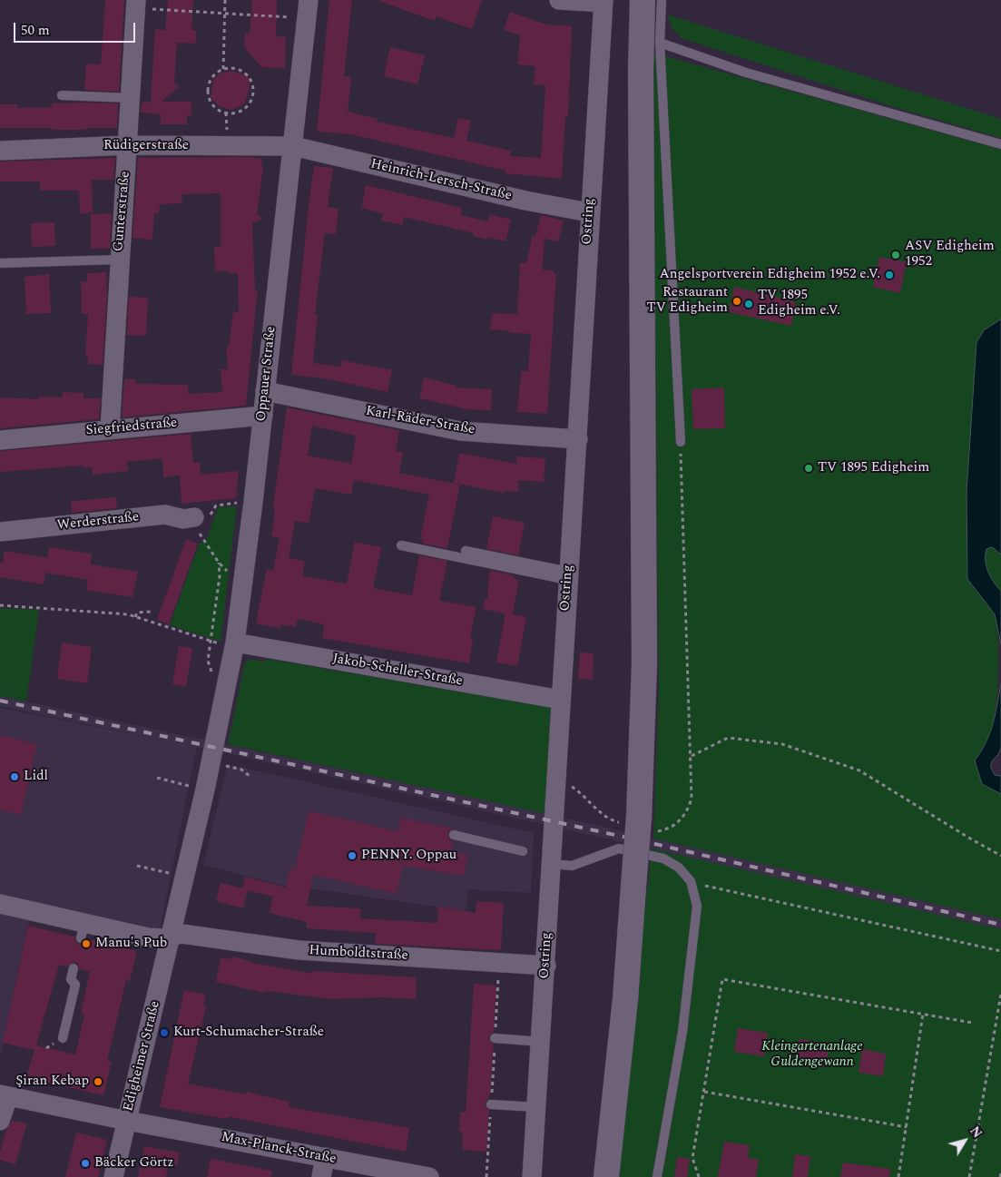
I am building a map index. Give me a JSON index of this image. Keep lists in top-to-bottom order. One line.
{"streets":{"street":["Rüdigerstraße","Heinrich-Lersch-Straße","Gunterstraße","Ostring","Oppauer Straße","Karl-Räder-Straße","Siegfriedstraße","Werderstraße","Jakob-Scheller-Straße","Humboldtstraße","Edigheimer Straße","Max-Planck-Straße"]},"crossings":[["Rüdigerstraße","Heinrich-Lersch-Straße"],["Rüdigerstraße","Gunterstraße"],["Rüdigerstraße","Oppauer Straße"],["Heinrich-Lersch-Straße","Ostring"],["Heinrich-Lersch-Straße","Oppauer Straße"],["Gunterstraße","Siegfriedstraße"],["Ostring","Karl-Räder-Straße"],["Ostring","Jakob-Scheller-Straße"],["Ostring","Humboldtstraße"],["Oppauer Straße","Karl-Räder-Straße"],["Oppauer Straße","Siegfriedstraße"],["Oppauer Straße","Jakob-Scheller-Straße"],["Oppauer Straße","Edigheimer Straße"],["Humboldtstraße","Edigheimer Straße"],["Edigheimer Straße","Max-Planck-Straße"]],"parks":["Kleingartenanlage Guldengewann"],"places":["ASV Edigheim 1952","Angelsportverein Edigheim 1952 e.V.","Restaurant TV Edigheim","TV 1895 Edigheim e.V.","TV 1895 Edigheim","Lidl","PENNY. Oppau","Manu's Pub","Kurt-Schumacher-Straße","Şiran Kebap","Bäcker Görtz"],"scale_bar":"50 m","north":"top right"}
